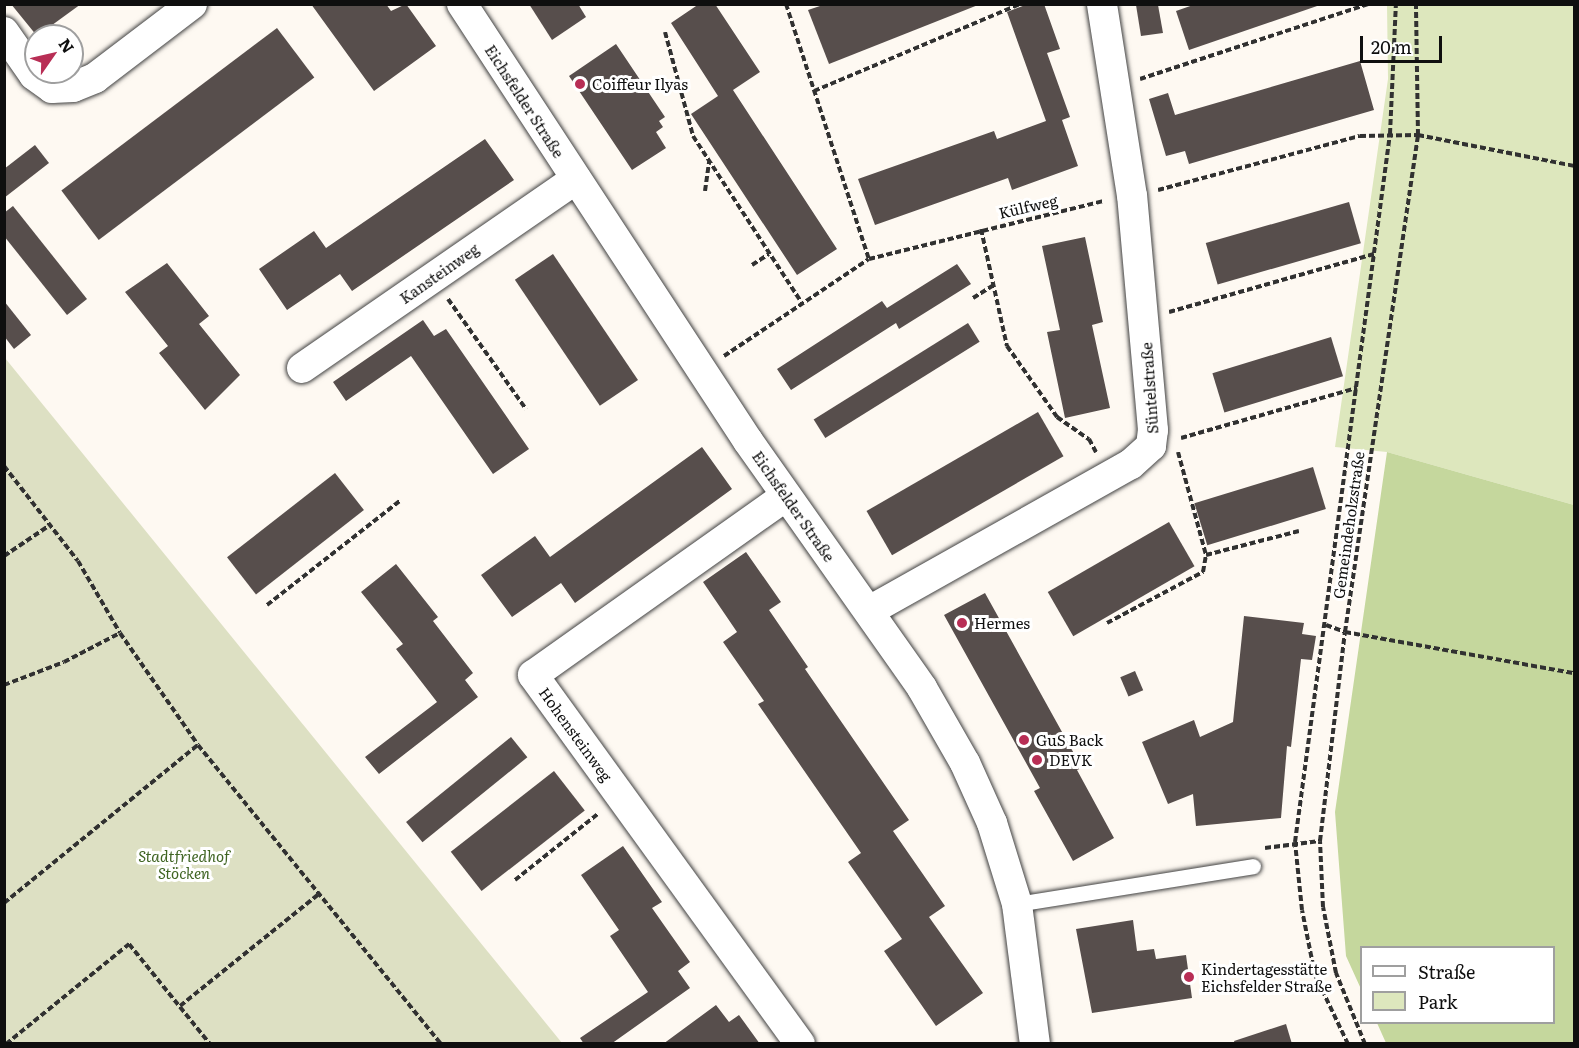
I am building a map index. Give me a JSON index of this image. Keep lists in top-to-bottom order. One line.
{"streets":{"street":["Eichsfelder Straße","Kansteinweg","Süntelstraße","Hohensteinweg"],"path":["Külfweg","Gemeindeholzstraße"]},"crossings":[["Eichsfelder Straße","Külfweg"],["Eichsfelder Straße","Kansteinweg"],["Eichsfelder Straße","Süntelstraße"],["Eichsfelder Straße","Hohensteinweg"],["Külfweg","Süntelstraße"],["Külfweg","Gemeindeholzstraße"]],"parks":["Stadtfriedhof Stöcken"],"places":["Coiffeur Ilyas","Hermes","GuS Back","DEVK","Kindertagesstätte Eichsfelder Straße"],"legend":["Straße","Park"],"scale_bar":"20 m","north":"top right"}
